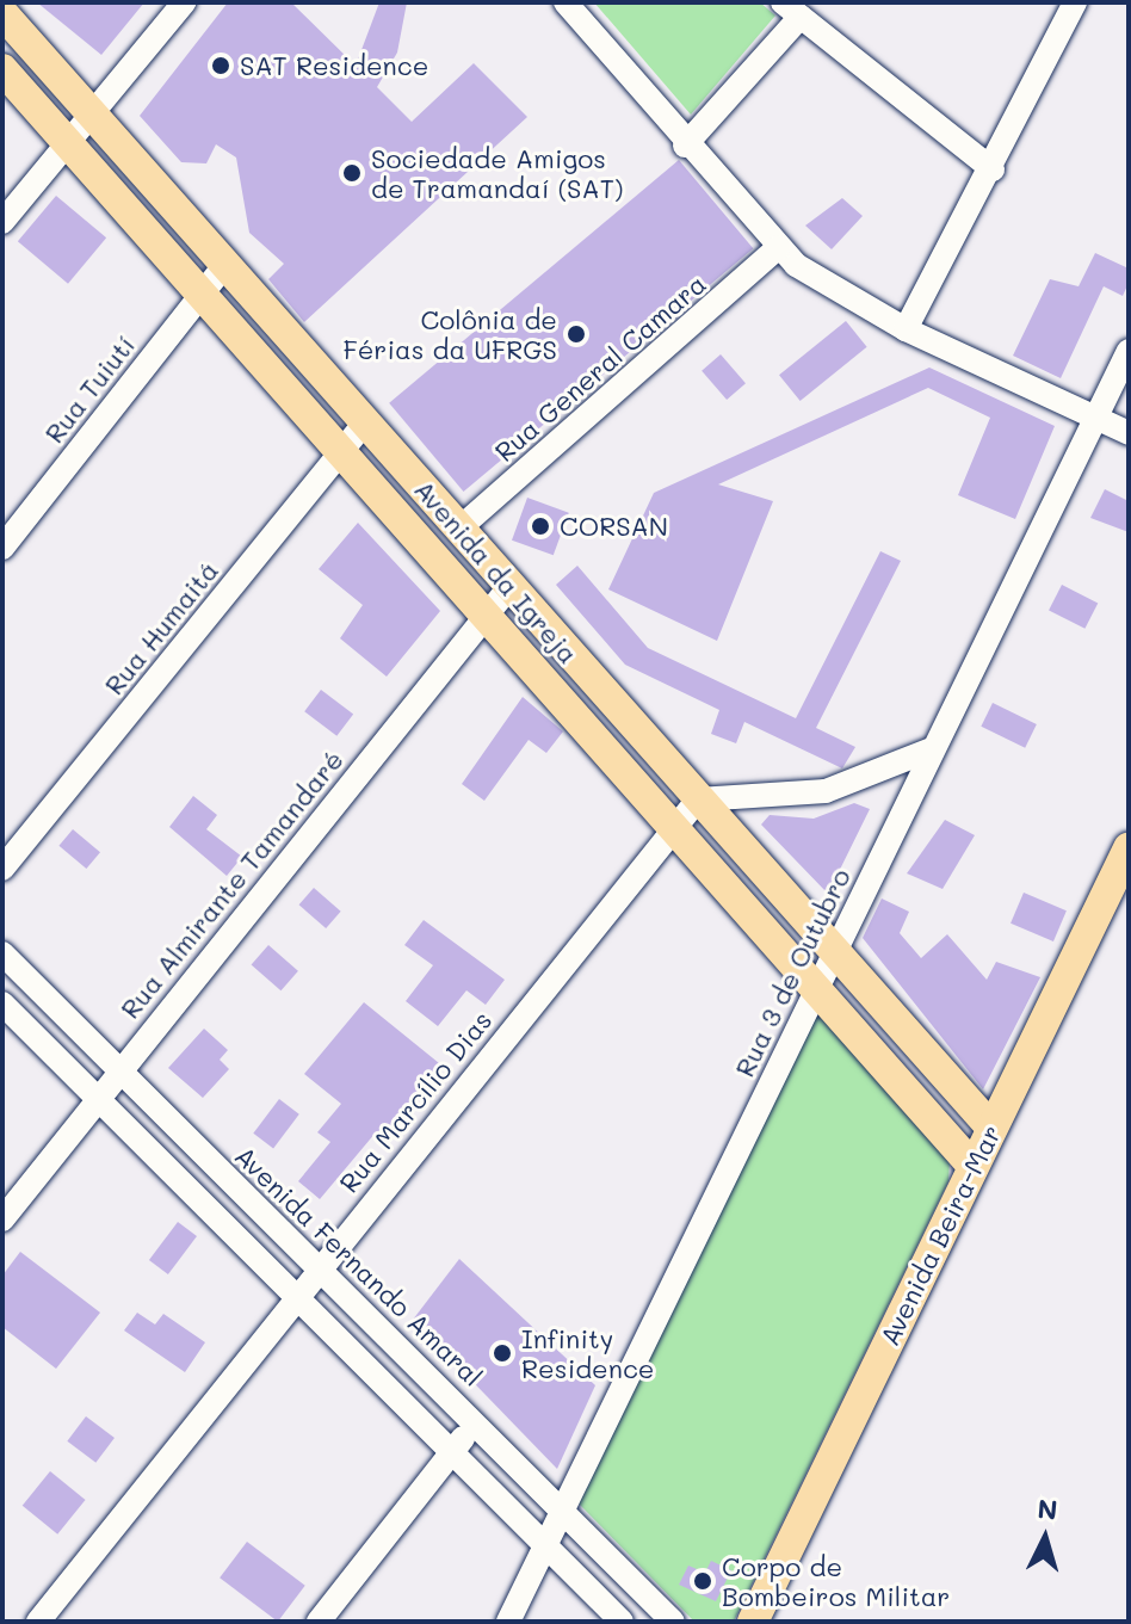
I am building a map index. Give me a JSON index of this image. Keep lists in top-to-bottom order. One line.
{"streets":{"main road":["Avenida da Igreja","Avenida Beira-Mar"],"street":["Rua General Camara","Rua Tuiutí","Rua Humaitá","Rua Almirante Tamandaré","Rua 3 de Outubro","Rua Marcílio Dias","Avenida Fernando Amaral"]},"crossings":[["Rua General Camara","Avenida da Igreja"],["Rua Tuiutí","Avenida da Igreja"],["Avenida da Igreja","Rua Humaitá"],["Avenida da Igreja","Rua Almirante Tamandaré"],["Avenida da Igreja","Rua 3 de Outubro"],["Avenida da Igreja","Rua Marcílio Dias"],["Avenida da Igreja","Avenida Beira-Mar"],["Rua Almirante Tamandaré","Avenida Fernando Amaral"],["Rua 3 de Outubro","Avenida Fernando Amaral"],["Rua Marcílio Dias","Avenida Fernando Amaral"]],"places":["SAT Residence","Sociedade Amigos de Tramandaí (SAT)","Colônia de Férias da UFRGS","CORSAN","Infinity Residence","Corpo de Bombeiros Militar"],"north":"top"}
